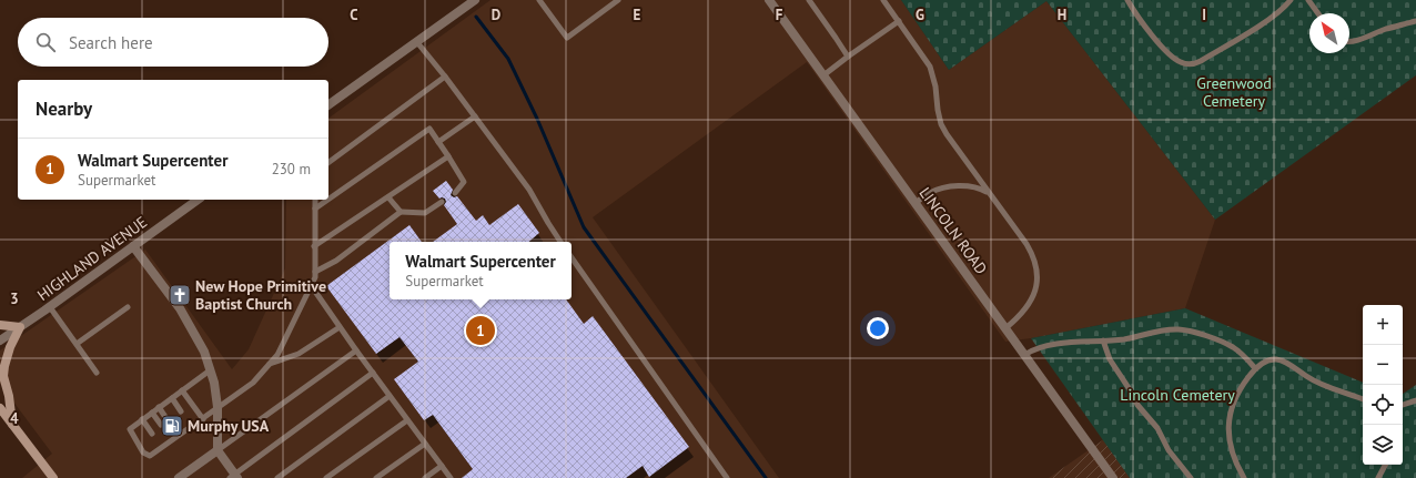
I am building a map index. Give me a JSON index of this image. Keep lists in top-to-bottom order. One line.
{"streets":{"street":["LINCOLN ROAD","HIGHLAND AVENUE"]},"parks":["Greenwood Cemetery","Lincoln Cemetery"],"places":{"church":["New Hope Primitive Baptist Church"],"fuel station":["Murphy USA"]},"north":"top left","page":{"search":"Search here","heading":"Nearby","list":[{"mark":"1","name":"Walmart Supercenter","note":"Supermarket","value":"230 m"}],"popup":["Walmart Supercenter","Supermarket"],"map_buttons":["+","−"],"pins":"1"},"grid":{"columns":["C","D","E","F","G","H","I"],"rows":["3","4"]}}
